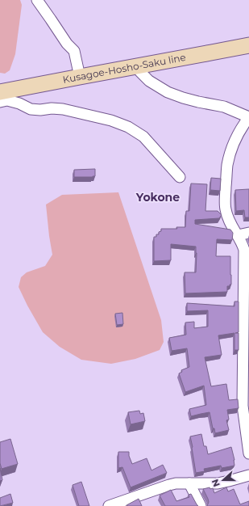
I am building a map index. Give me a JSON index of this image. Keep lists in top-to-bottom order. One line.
{"streets":{"main road":["Kusagoe-Hosho-Saku line"]},"districts":["Yokone"],"north":"left"}
